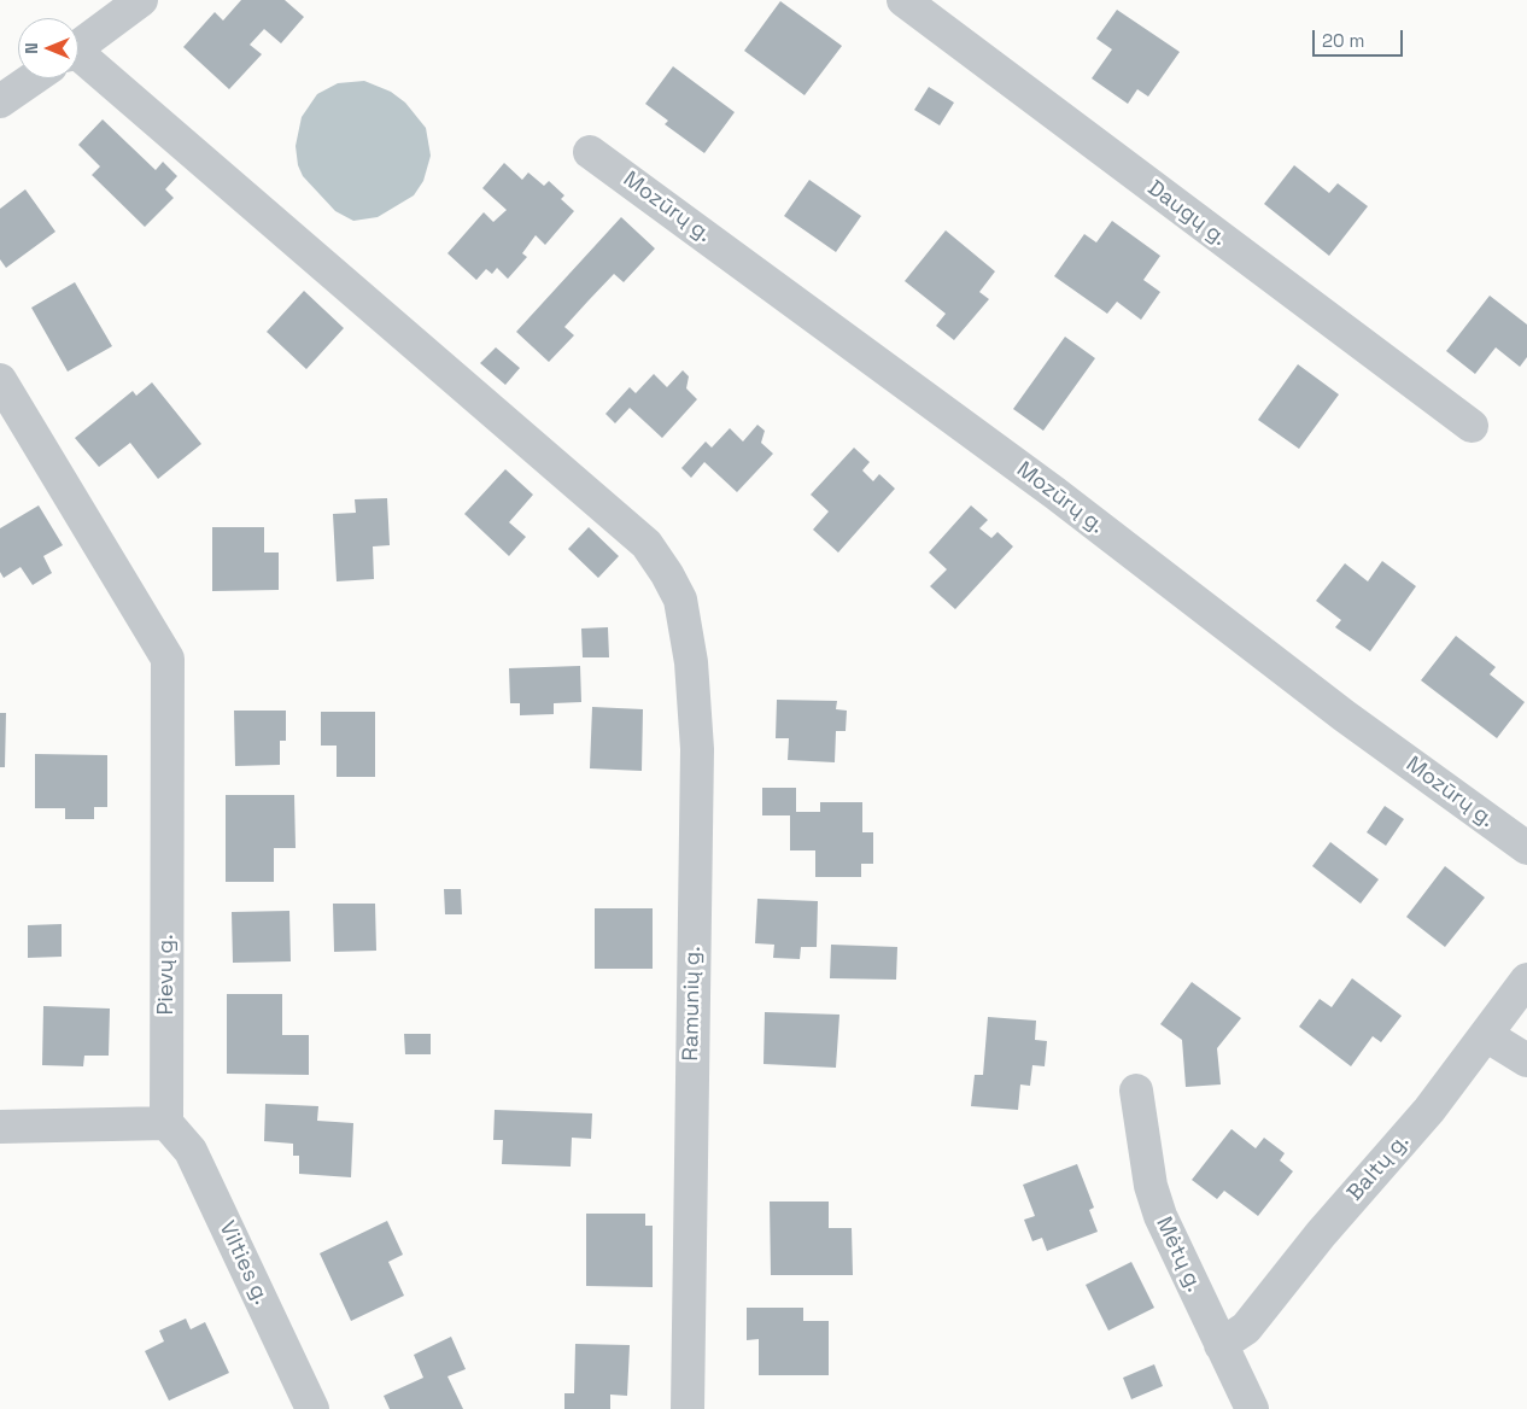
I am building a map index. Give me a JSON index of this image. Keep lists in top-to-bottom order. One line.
{"streets":{"street":["Mozūrų g.","Daugų g.","Pievų g.","Ramunių g.","Baltų g.","Mėtų g.","Vilties g."]},"crossings":[["Pievų g.","Vilties g."],["Baltų g.","Mėtų g."]],"scale_bar":"20 m","north":"left"}
